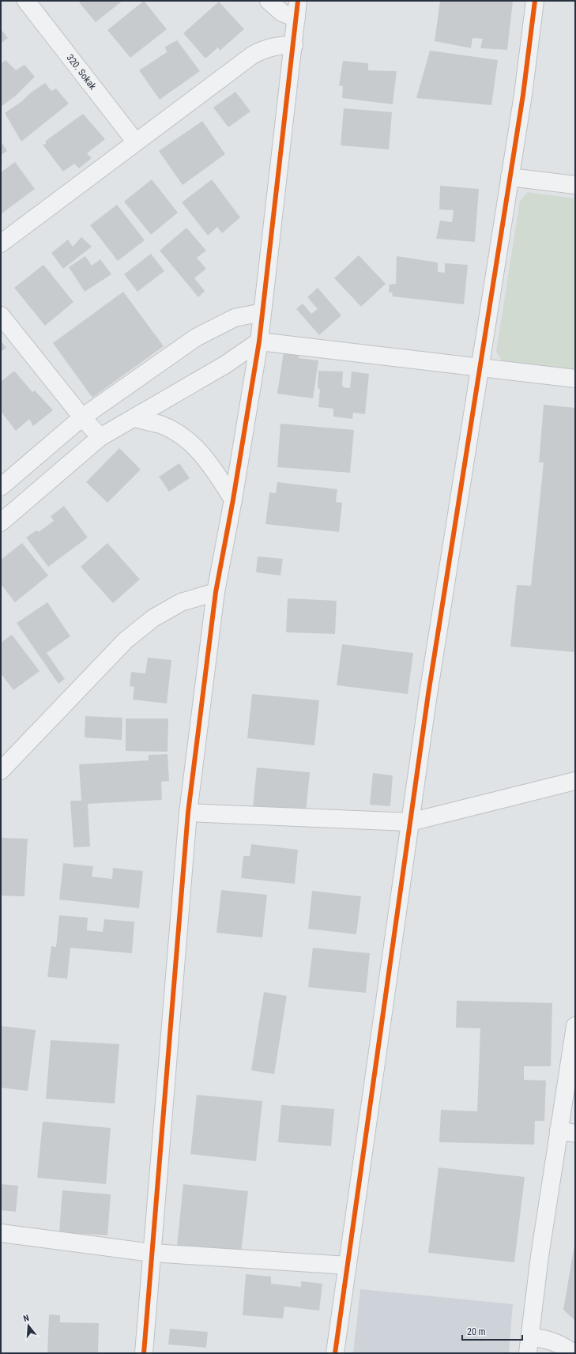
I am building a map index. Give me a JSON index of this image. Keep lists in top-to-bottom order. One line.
{"streets":{"street":["320. Sokak"]},"scale_bar":"20 m","north":"top"}
